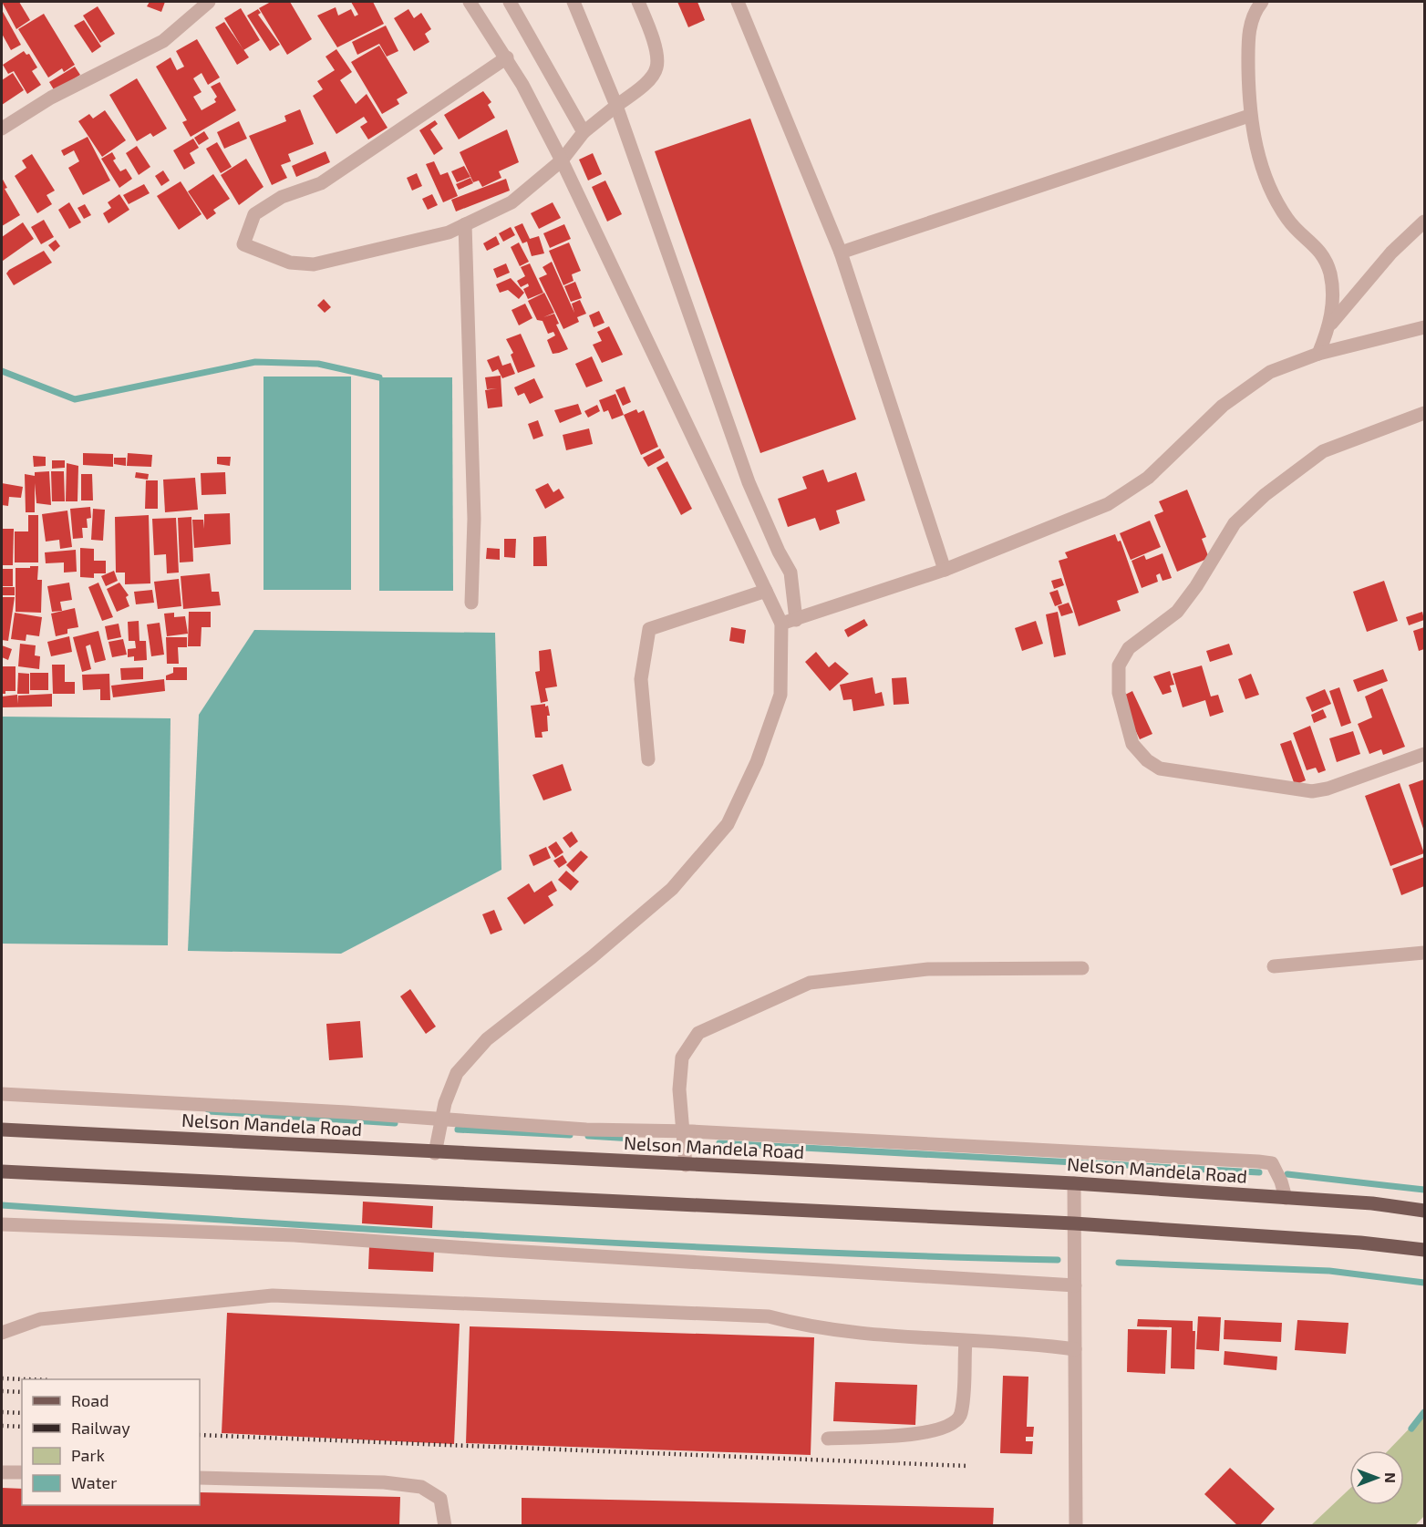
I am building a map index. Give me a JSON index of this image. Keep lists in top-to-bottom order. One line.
{"streets":{"main road":["Nelson Mandela Road"]},"legend":["Road","Railway","Park","Water"],"north":"right"}
